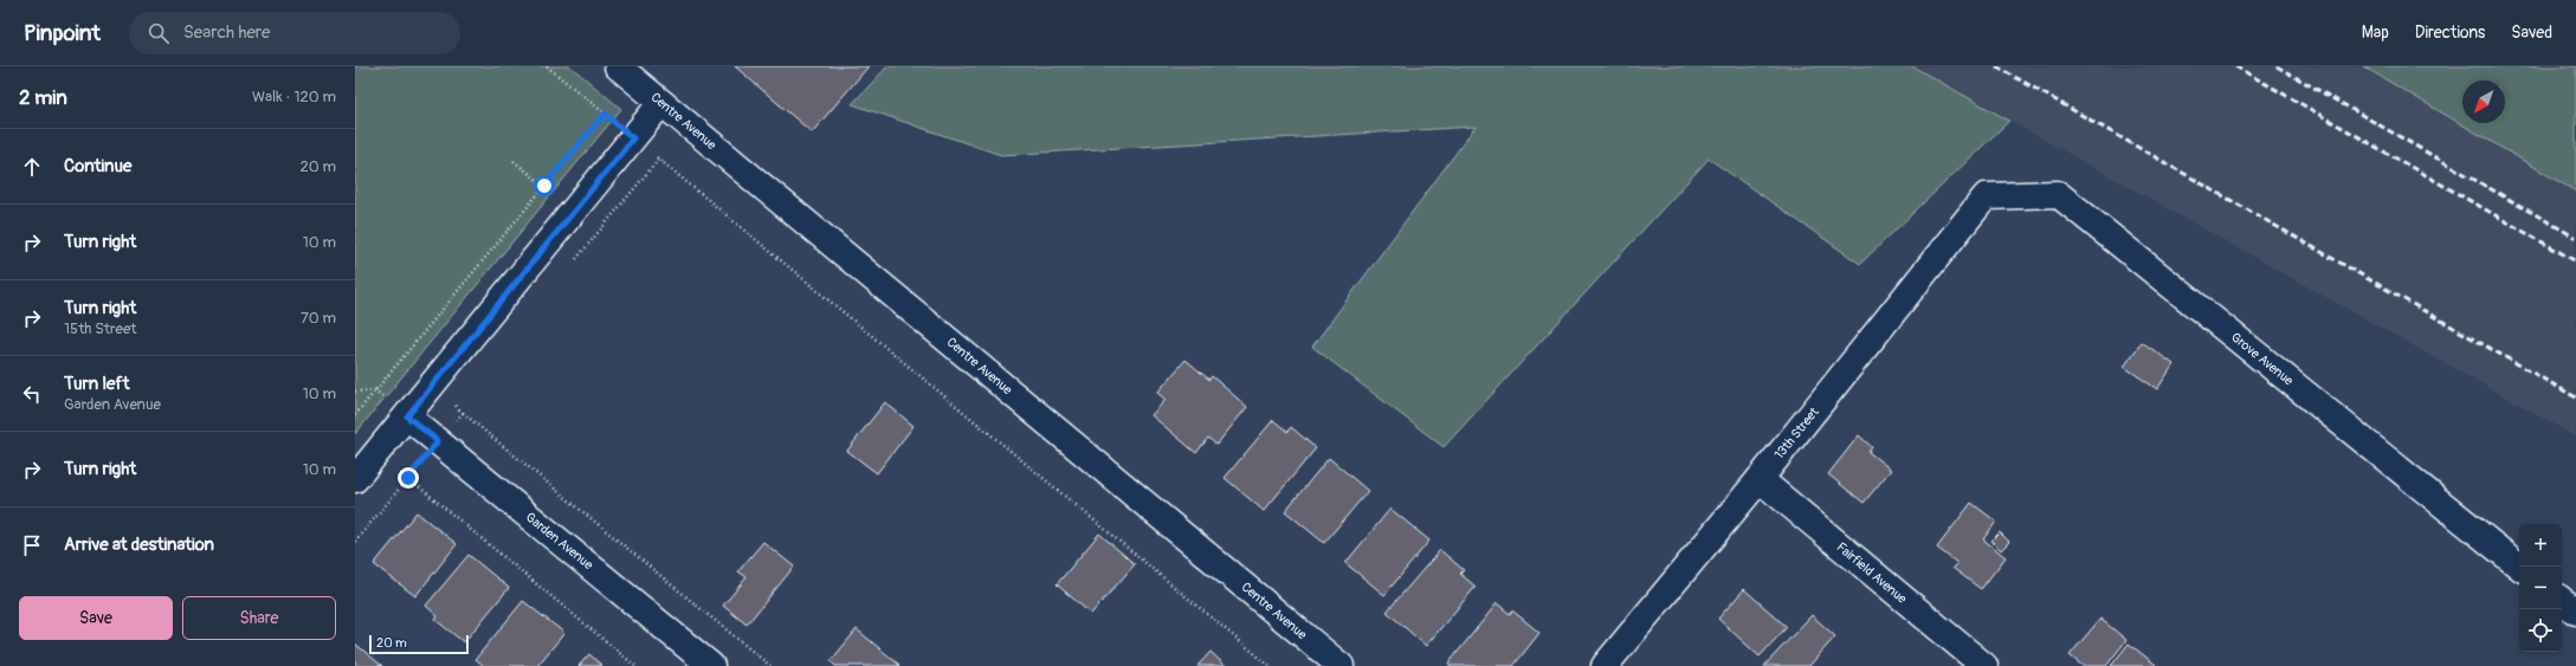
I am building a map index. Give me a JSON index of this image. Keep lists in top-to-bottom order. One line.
{"streets":{"street":["Centre Avenue","Grove Avenue","13th Street","Garden Avenue","Fairfield Avenue"]},"crossings":[["Grove Avenue","13th Street"],["13th Street","Fairfield Avenue"]],"scale_bar":"20 m","north":"bottom left","page":{"header":"Pinpoint","search":"Search here","nav":["Map","Directions","Saved"],"heading":["2 min","Walk · 120 m"],"list":[["Continue","20 m"],["Turn right","10 m"],["Turn right","15th Street","70 m"],["Turn left","Garden Avenue","10 m"],["Turn right","10 m"],"Arrive at destination"],"map_buttons":["+","−"],"buttons":["Save","Share"],"scale":"20 m"}}
